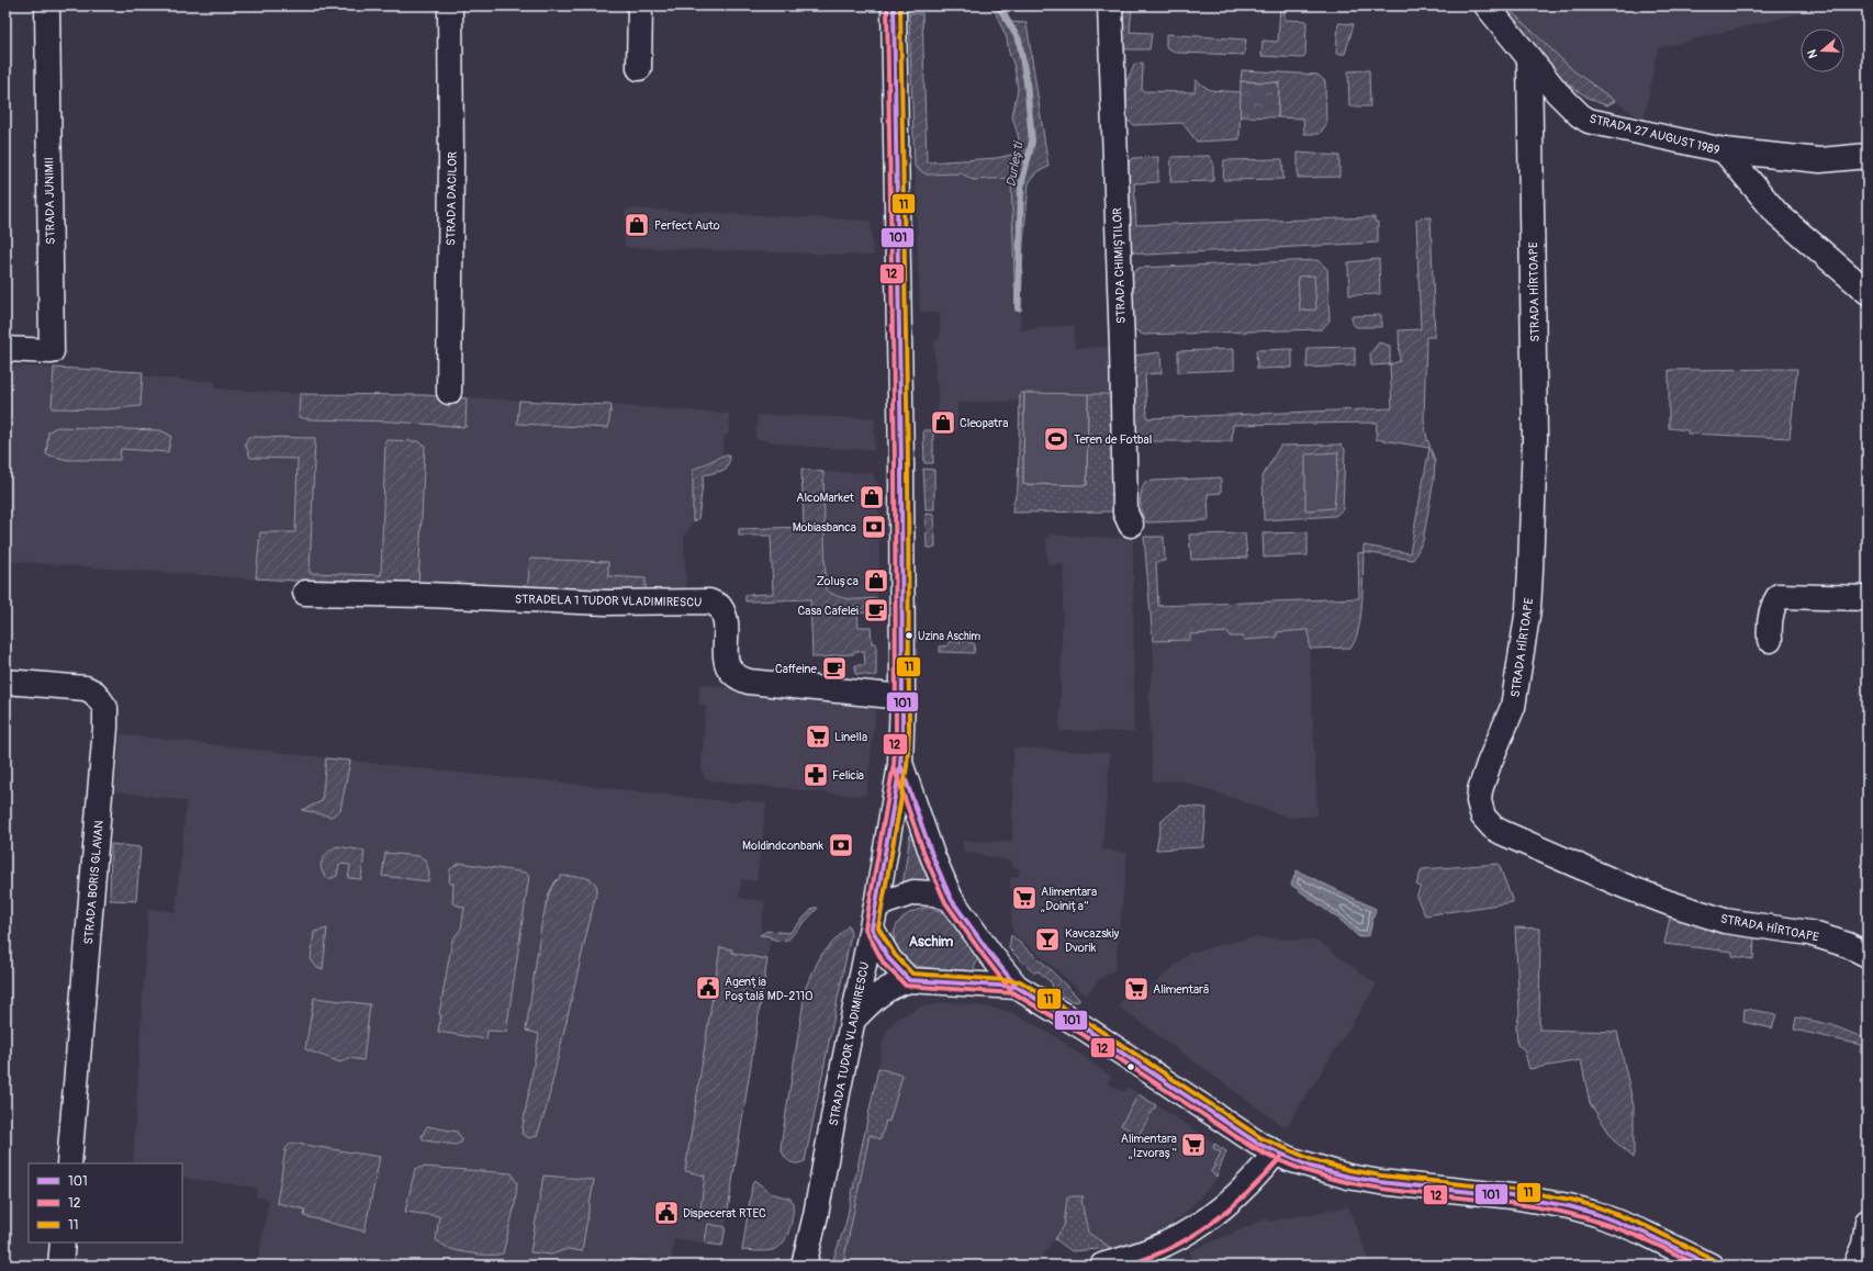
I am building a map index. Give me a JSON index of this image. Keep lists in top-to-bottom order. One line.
{"streets":{"street":["STRADA 27 AUGUST 1989","STRADA DACILOR","STRADA JUNIMII","STRADA CHIMIȘTILOR","STRADA HÎRTOAPE","STRADELA 1 TUDOR VLADIMIRESCU","STRADA BORIS GLAVAN","STRADA TUDOR VLADIMIRESCU"]},"crossings":[["STRADA 27 AUGUST 1989","STRADA HÎRTOAPE"],["STRADELA 1 TUDOR VLADIMIRESCU","STRADA TUDOR VLADIMIRESCU"]],"districts":["Aschim"],"water":["Durlești"],"places":{"shop":["Perfect Auto","Cleopatra","AlcoMarket","Zolușca"],"sports":["Teren de Fotbal"],"bank":["Mobiasbanca","Moldindconbank"],"cafe":["Casa Cafelei","Caffeine"],"other":["Uzina Aschim"],"supermarket":["Linella","Alimentara „Doinița”","Alimentară","Alimentara „Izvoraș”"],"pharmacy":["Felicia"],"bar":["Kavcazskiy Dvorik"],"public building":["Agenția Poștală MD-2110","Dispecerat RTEC"]},"lines":["transit line 101","transit line 12","transit line 11"],"legend":["101","12","11"],"north":"left"}
